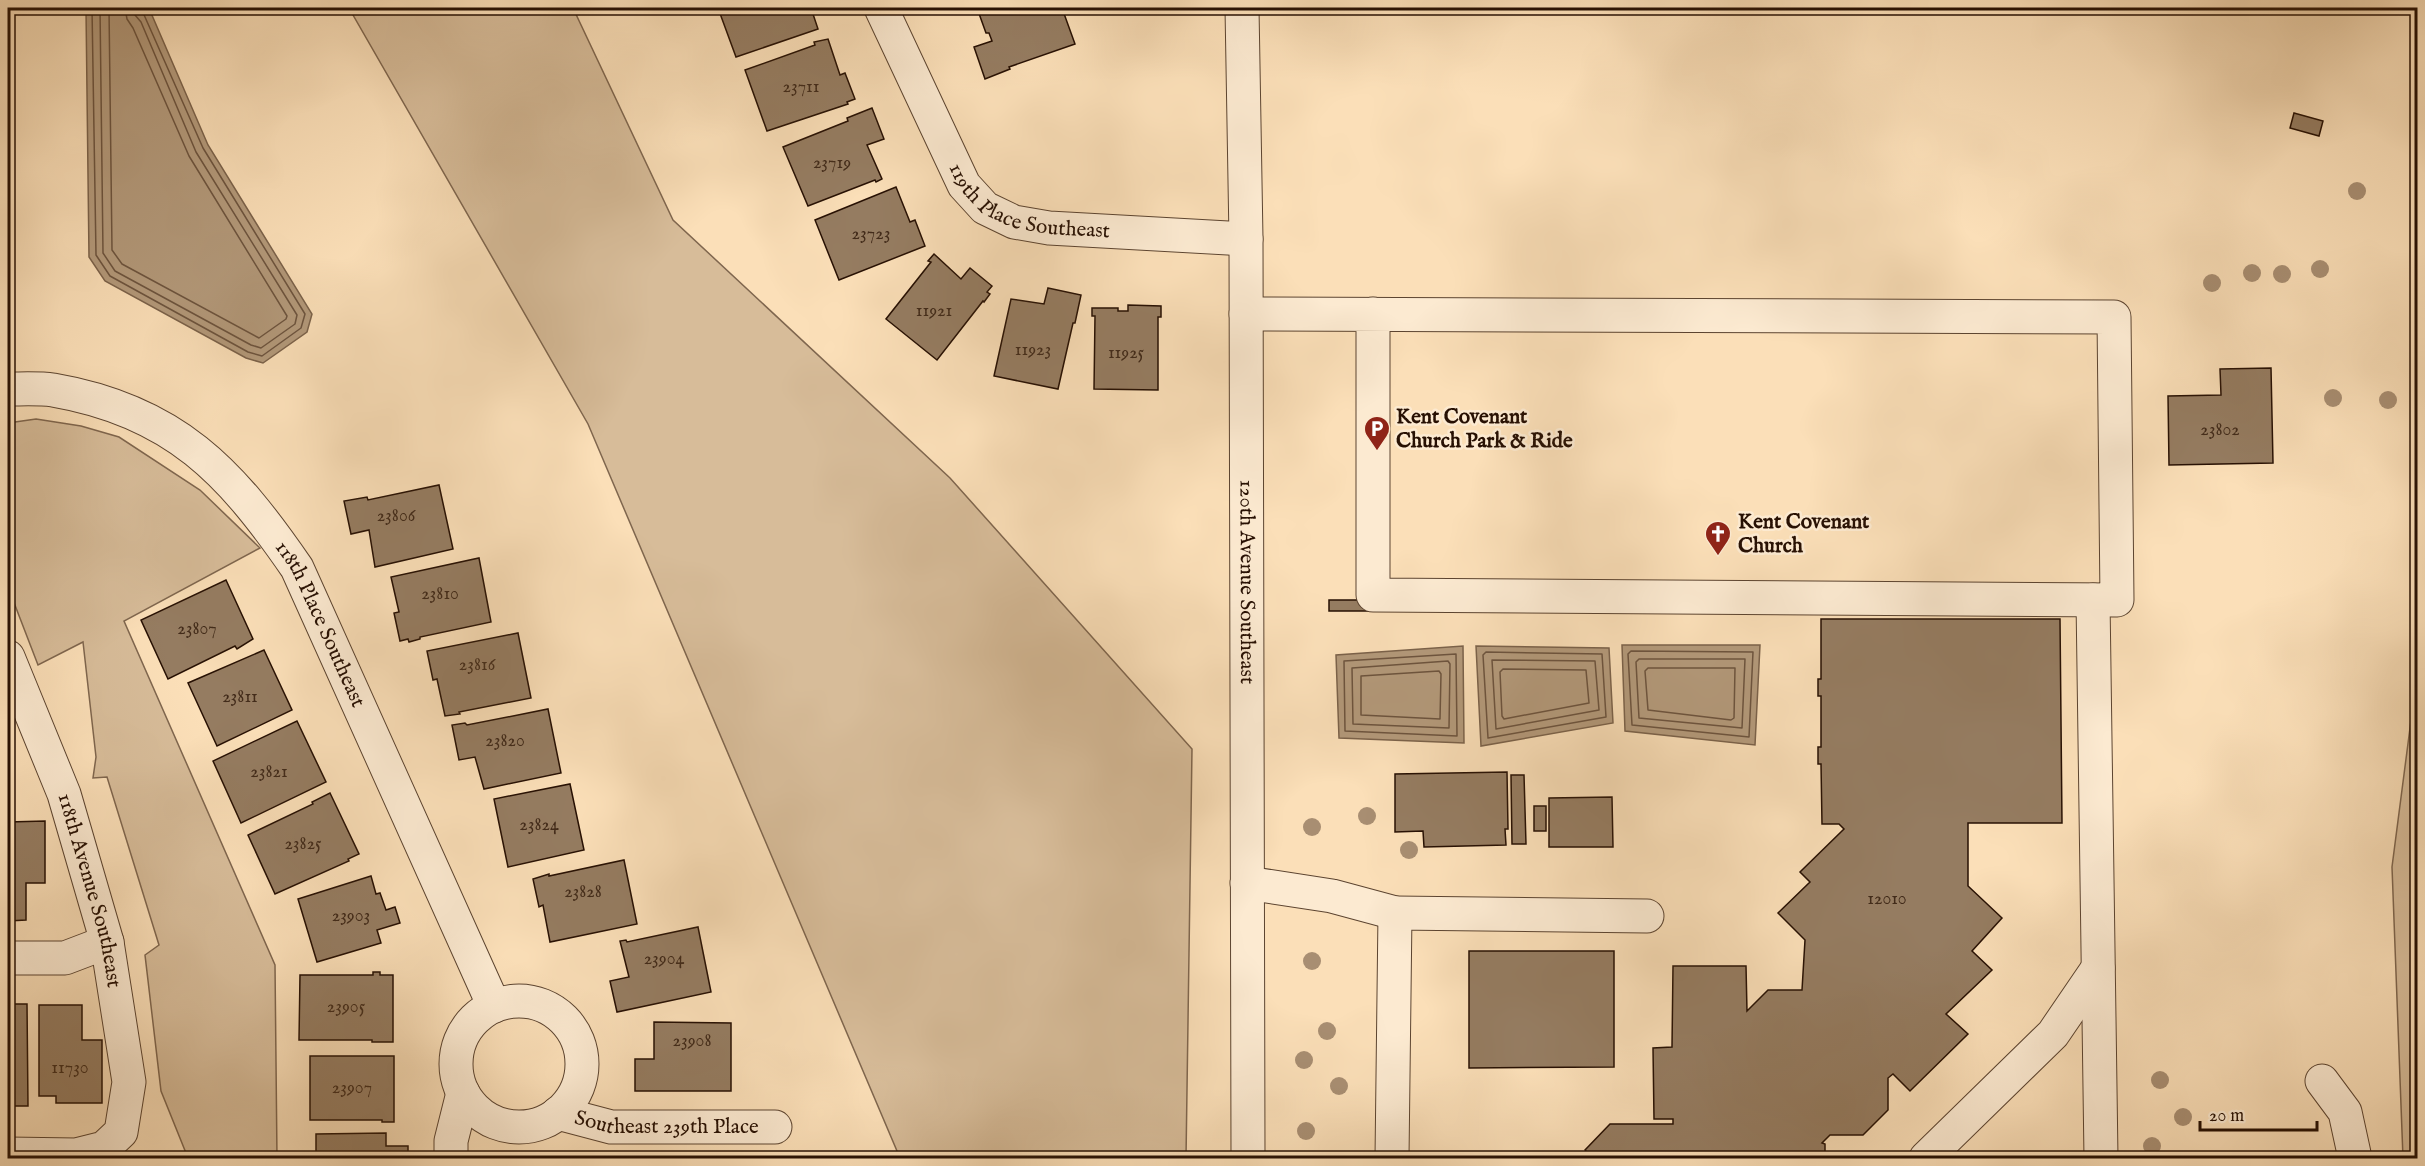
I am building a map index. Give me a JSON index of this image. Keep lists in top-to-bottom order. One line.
{"streets":{"street":["119th Place Southeast","120th Avenue Southeast","118th Place Southeast","118th Avenue Southeast","Southeast 239th Place"]},"crossings":[["119th Place Southeast","120th Avenue Southeast"],["118th Place Southeast","Southeast 239th Place"]],"places":{"parking":["Kent Covenant Church Park & Ride"],"church":["Kent Covenant Church"]},"house_numbers":["23711","23719","23723","11921","11923","11925","23802","23806","23810","23807","23816","23811","23820","23821","23824","23825","23828","12010","23903","23904","23905","23908","11730","23907"],"scale_bar":"20 m"}
